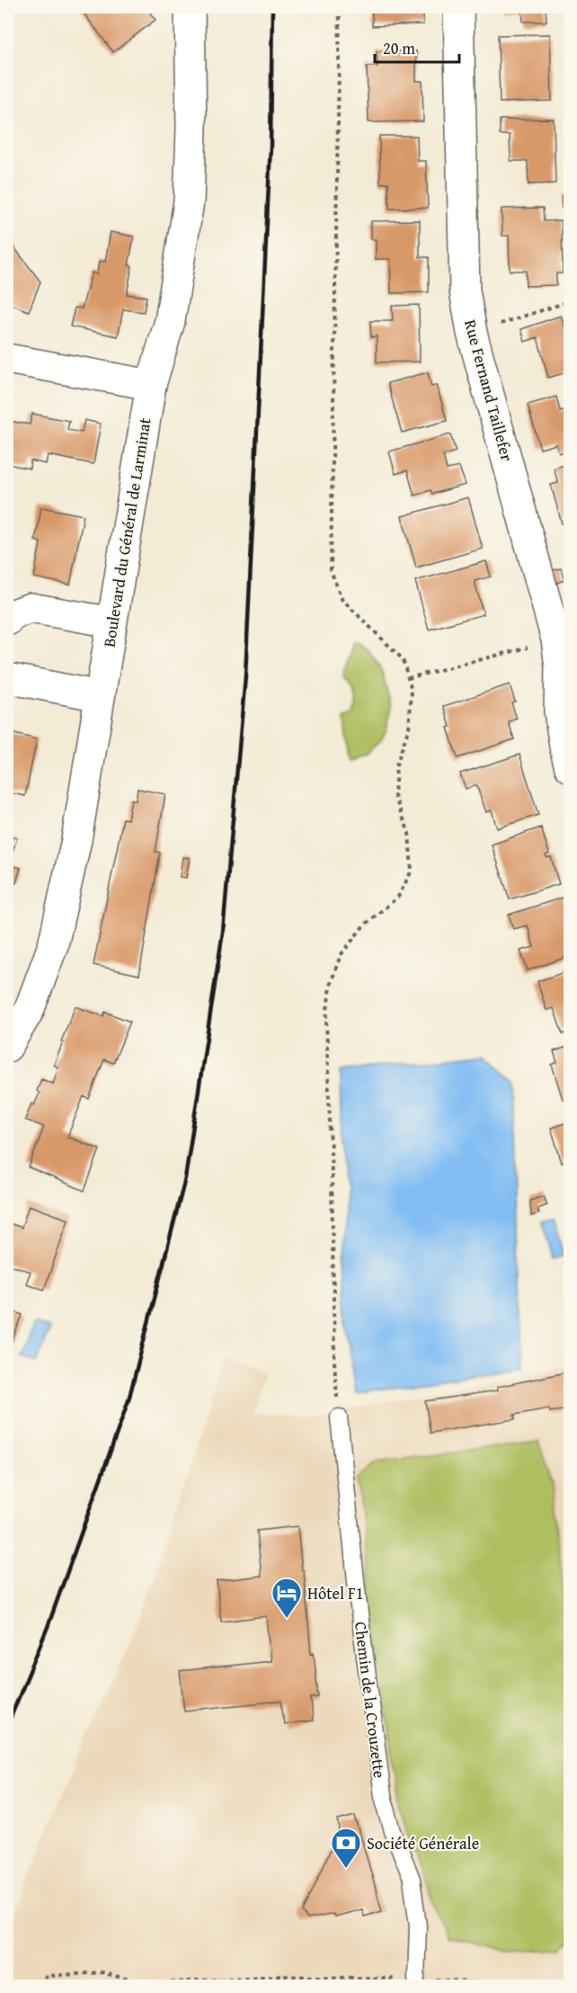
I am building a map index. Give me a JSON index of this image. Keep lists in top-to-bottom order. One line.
{"streets":{"street":["Rue Fernand Taillefer","Boulevard du Général de Larminat"],"lane":["Chemin de la Crouzette"]},"places":{"hotel":["Hôtel F1"],"bank":["Société Générale"]},"scale_bar":"20 m"}
